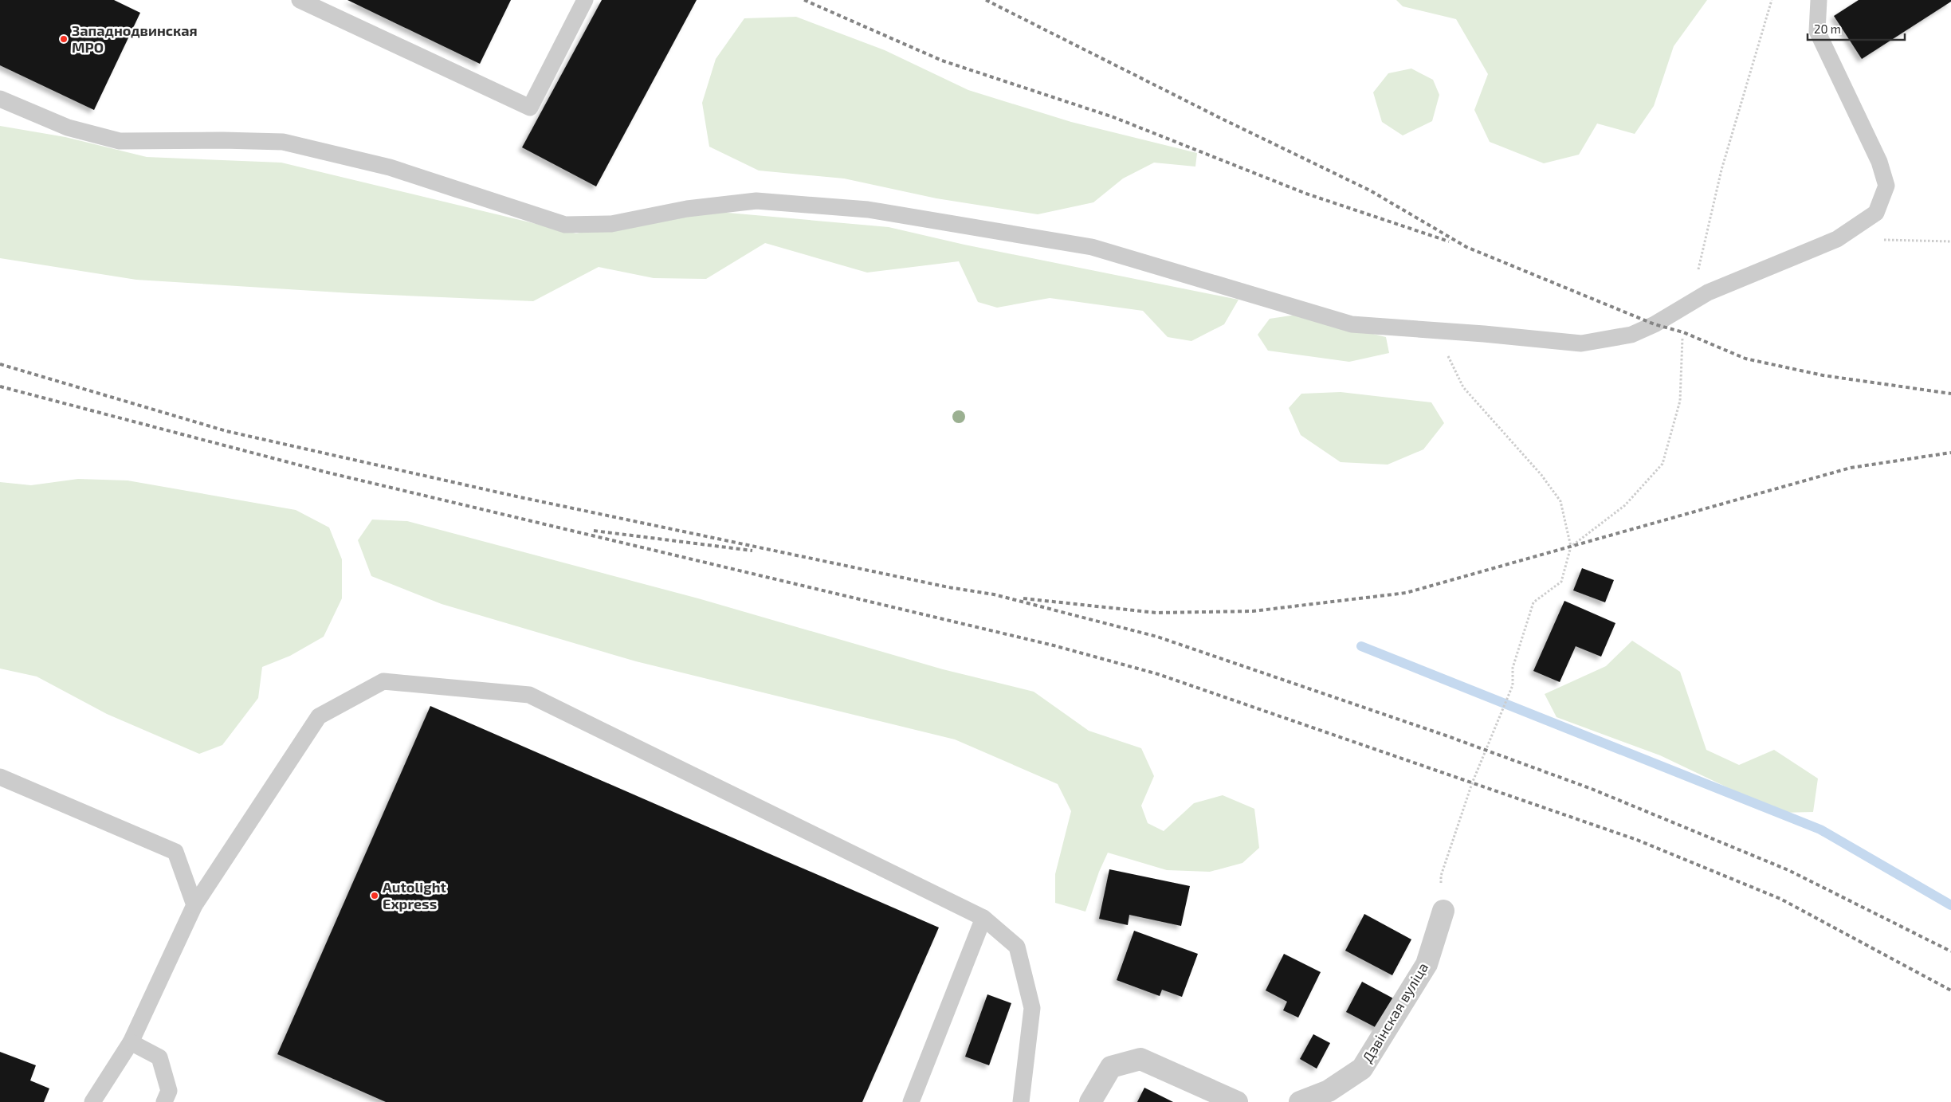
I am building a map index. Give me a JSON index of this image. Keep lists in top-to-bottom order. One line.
{"streets":{"street":["Дзвінская вуліца"]},"places":["Западнодвинская МРО","Autolight Express"],"scale_bar":"20 m"}
